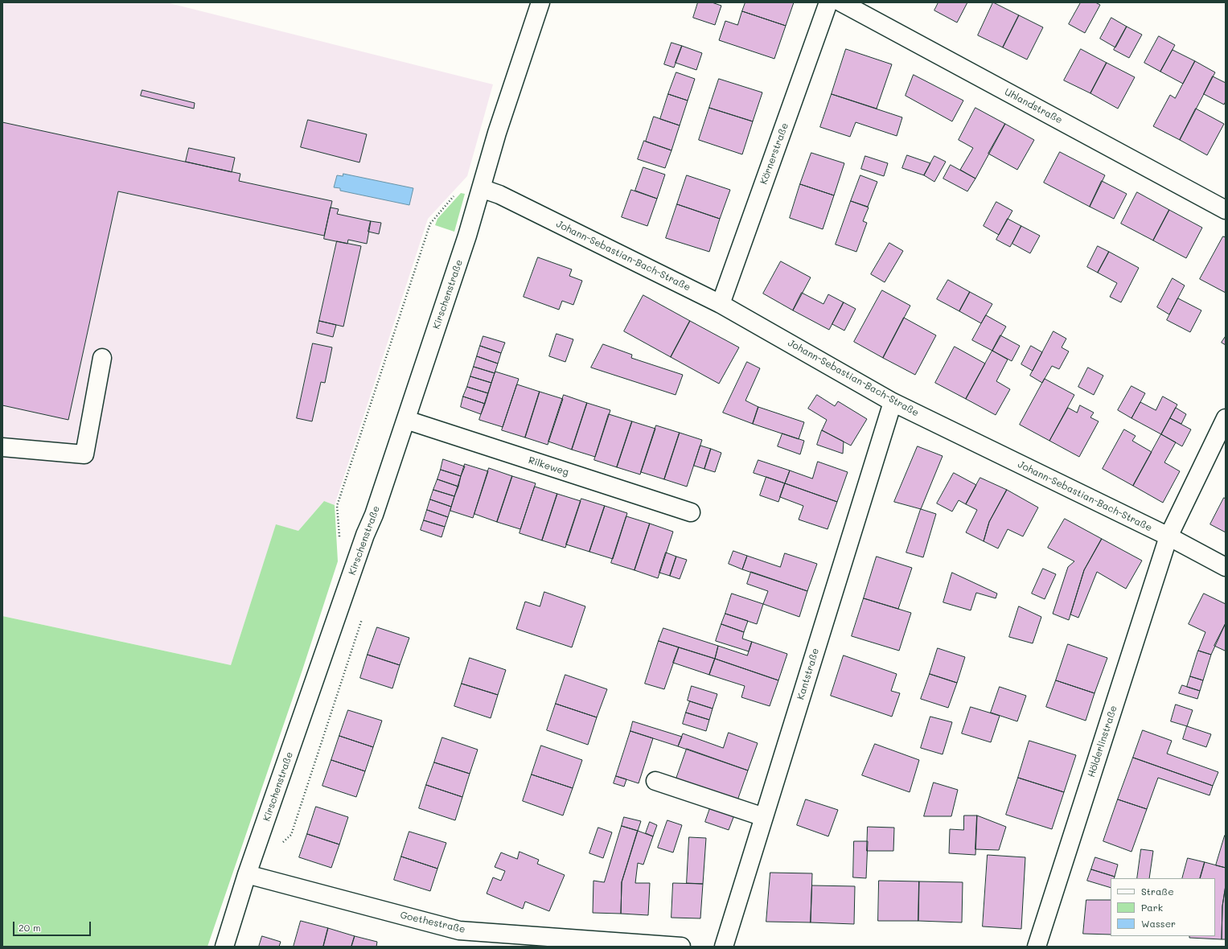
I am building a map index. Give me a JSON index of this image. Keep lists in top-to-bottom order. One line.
{"streets":{"street":["Uhlandstraße","Körnerstraße","Johann-Sebastian-Bach-Straße","Kirschenstraße","Rilkeweg","Kantstraße","Hölderlinstraße","Goethestraße"]},"crossings":[["Körnerstraße","Johann-Sebastian-Bach-Straße"],["Johann-Sebastian-Bach-Straße","Kirschenstraße"],["Johann-Sebastian-Bach-Straße","Kantstraße"],["Johann-Sebastian-Bach-Straße","Hölderlinstraße"],["Kirschenstraße","Rilkeweg"],["Kirschenstraße","Goethestraße"]],"legend":["Straße","Park","Wasser"],"scale_bar":"20 m"}
